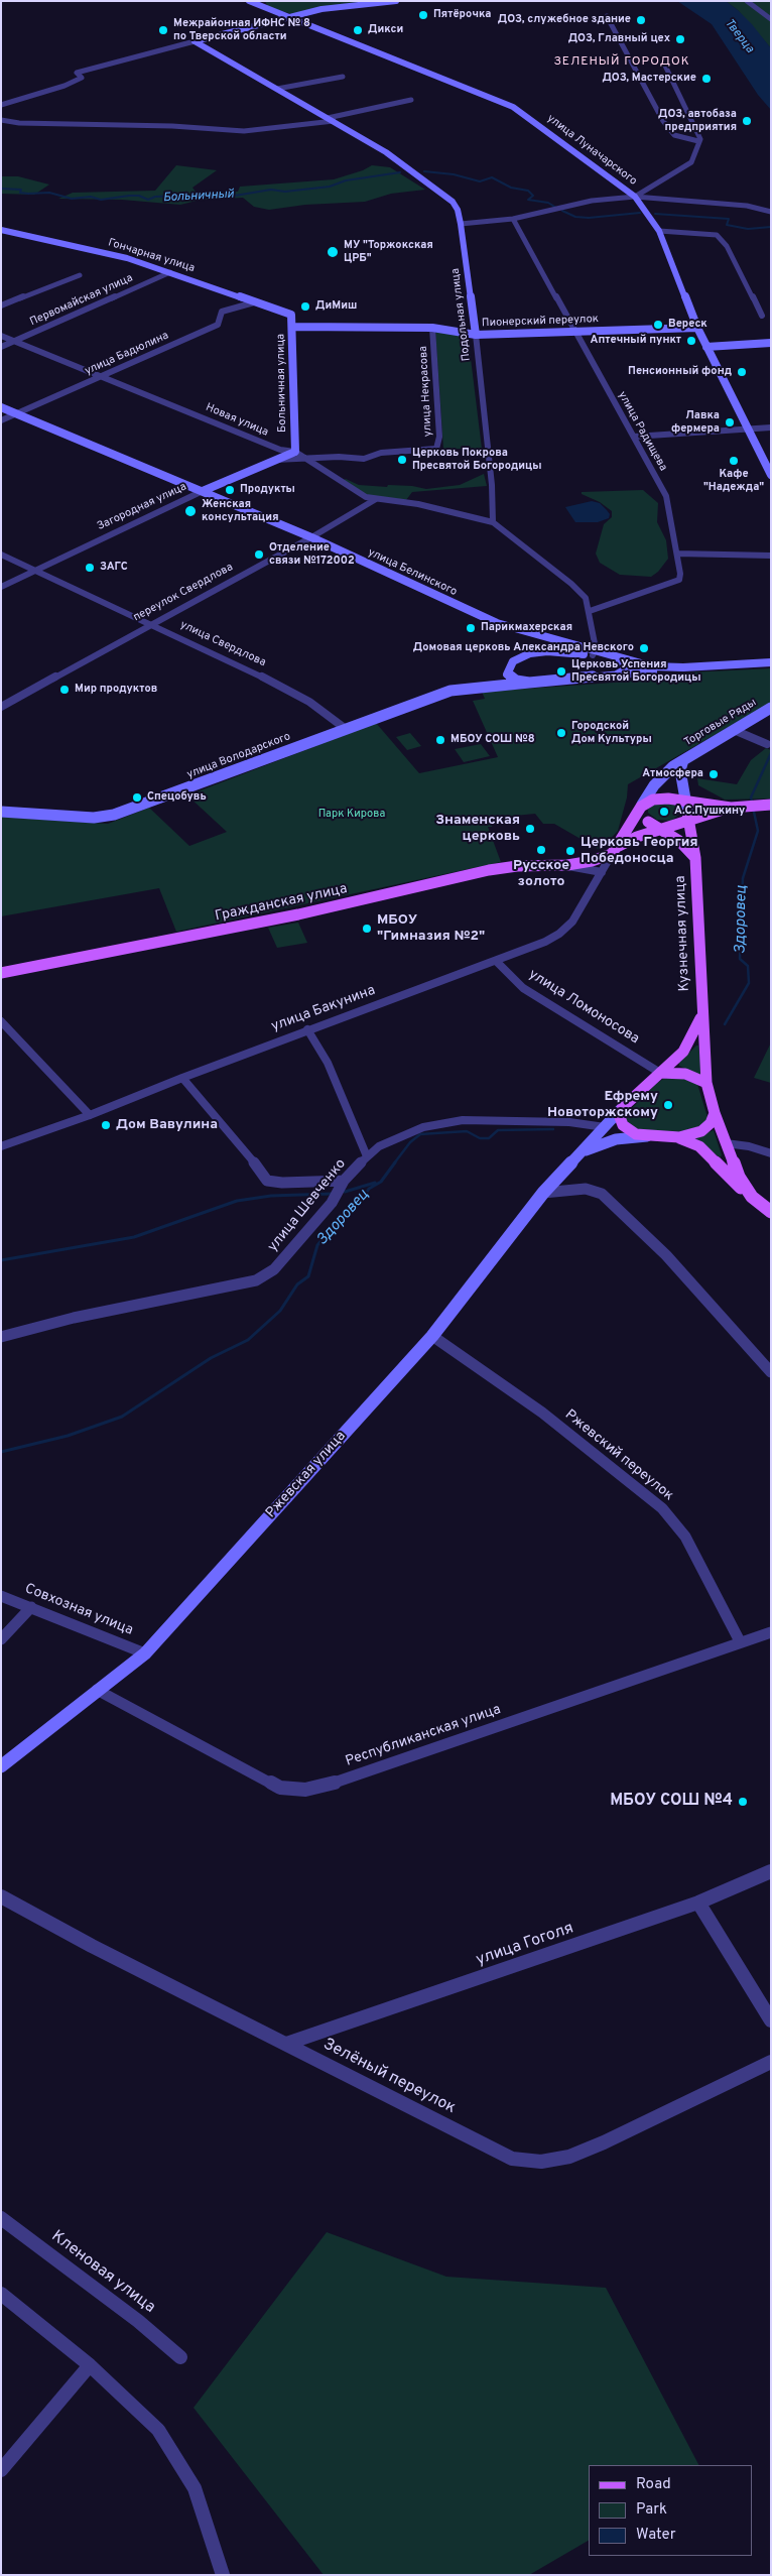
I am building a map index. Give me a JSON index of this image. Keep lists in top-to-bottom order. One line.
{"streets":{"main road":["Гражданская улица","Кузнечная улица"],"street":["улица Луначарского","Гончарная улица","Первомайская улица","Подольная улица","Пионерский переулок","улица Бадюлина","Больничная улица","улица Некрасова","Новая улица","улица Радищева","Загородная улица","улица Белинского","переулок Свердлова","улица Свердлова","Торговые Ряды","улица Володарского","улица Ломоносова","улица Бакунина","улица Шевченко","Ржевский переулок","Ржевская улица","Совхозная улица","Республиканская улица","улица Гоголя","Зелёный переулок","Кленовая улица"]},"crossings":[["улица Луначарского","Пионерский переулок"],["Гончарная улица","Первомайская улица"],["Гончарная улица","улица Бадюлина"],["Гончарная улица","Больничная улица"],["Первомайская улица","Новая улица"],["Подольная улица","Пионерский переулок"],["Подольная улица","Новая улица"],["Пионерский переулок","Больничная улица"],["Пионерский переулок","улица Некрасова"],["Пионерский переулок","улица Радищева"],["улица Бадюлина","Новая улица"],["улица Бадюлина","улица Белинского"],["Больничная улица","Новая улица"],["Больничная улица","Загородная улица"],["улица Некрасова","Новая улица"],["Новая улица","Загородная улица"],["Новая улица","переулок Свердлова"],["Загородная улица","улица Белинского"],["Загородная улица","улица Свердлова"],["улица Белинского","переулок Свердлова"],["улица Белинского","улица Володарского"],["переулок Свердлова","улица Свердлова"],["улица Свердлова","улица Володарского"],["Гражданская улица","Кузнечная улица"],["Гражданская улица","улица Бакунина"],["Кузнечная улица","улица Ломоносова"],["Кузнечная улица","Ржевская улица"],["улица Ломоносова","улица Бакунина"],["улица Ломоносова","Ржевская улица"],["улица Шевченко","Ржевская улица"],["Ржевский переулок","Ржевская улица"],["Ржевский переулок","Республиканская улица"],["Ржевская улица","Совхозная улица"],["Ржевская улица","Республиканская улица"],["улица Гоголя","Зелёный переулок"]],"districts":["ЗЕЛЕНЫЙ ГОРОДОК"],"water":["Тверца","Больничный","Здоровец"],"parks":["Парк Кирова"],"places":["Пятёрочка","ДОЗ, служебное здание","Межрайонная ИФНС № 8 по Тверской области","Дикси","ДОЗ, Главный цех","ДОЗ, Мастерские","ДОЗ, автобаза предприятия","МУ \"Торжокская ЦРБ\"","ДиМиш","Вереск","Аптечный пункт","Пенсионный фонд","Лавка фермера","Церковь Покрова Пресвятой Богородицы","Кафе \"Надежда\"","Продукты","Женская консультация","Отделение связи №172002","ЗАГС","Парикмахерская","Домовая церковь Александра Невского","Церковь Успения Пресвятой Богородицы","Мир продуктов","Городской Дом Культуры","МБОУ СОШ №8","Атмосфера","Спецобувь","А.С.Пушкину","Знаменская церковь","Русское золото","Церковь Георгия Победоносца","МБОУ \"Гимназия №2\"","Ефрему Новоторжскому","Дом Вавулина","МБОУ СОШ №4"],"legend":["Road","Park","Water"]}
